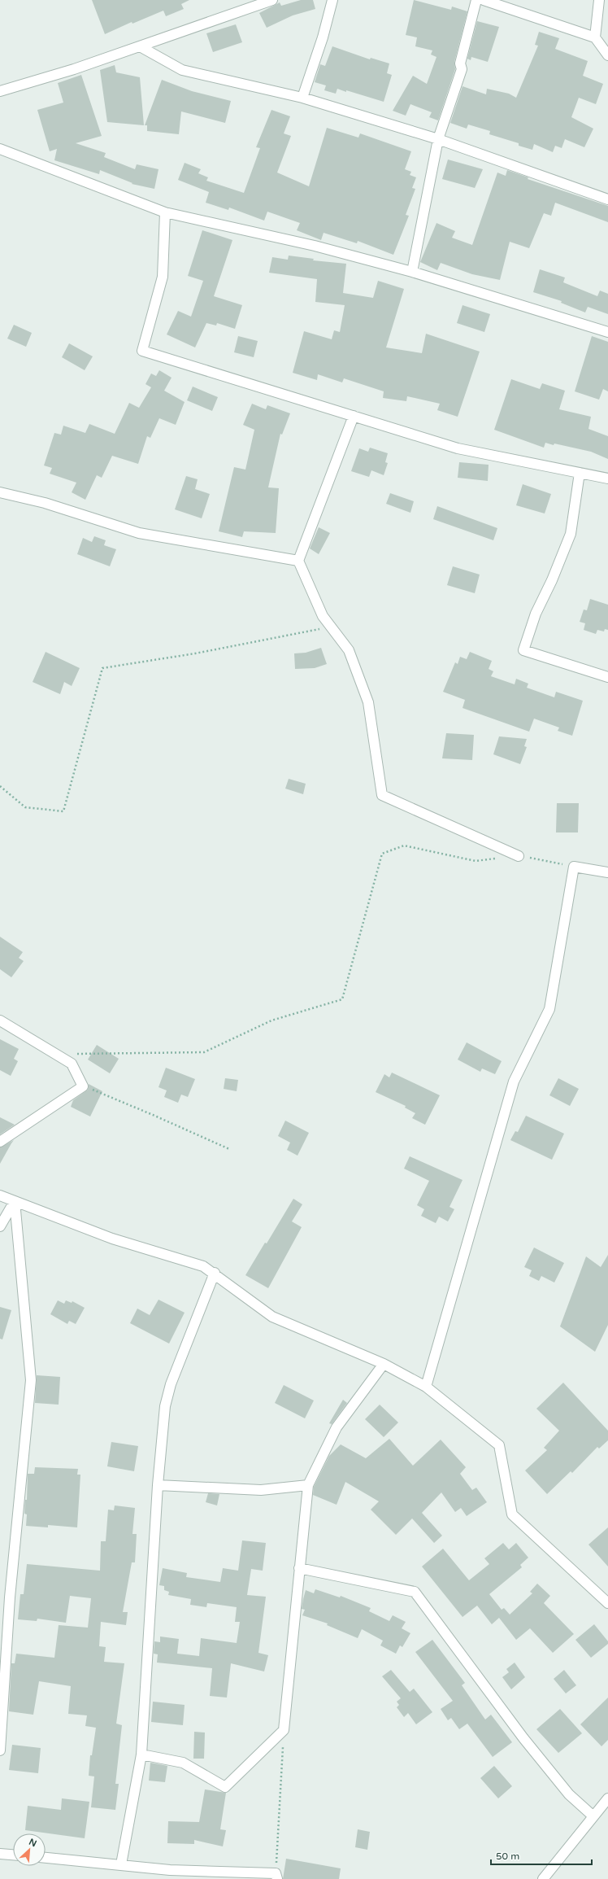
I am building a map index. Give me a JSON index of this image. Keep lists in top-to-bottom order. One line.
{"scale_bar":"50 m","north":"top right"}
